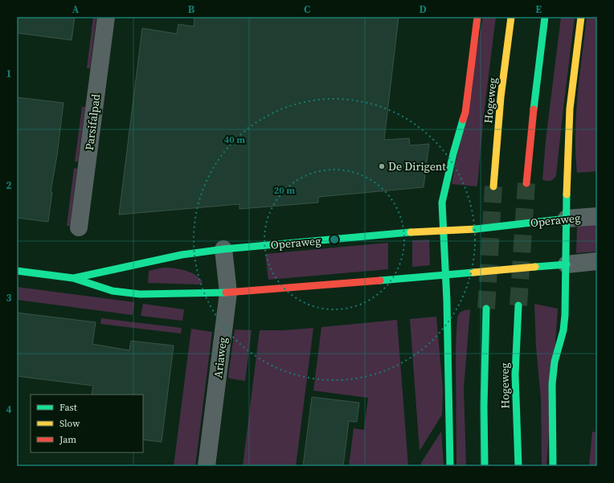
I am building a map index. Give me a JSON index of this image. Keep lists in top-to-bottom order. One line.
{"streets":{"main road":["Hogeweg","Operaweg"],"street":["Parsifalpad","Ariaweg"]},"crossings":[["Operaweg","Ariaweg"]],"places":["De Dirigent"],"legend":["Fast","Slow","Jam"],"grid":{"columns":["A","B","C","D","E"],"rows":["1","2","3","4"]},"rings":["40 m","20 m"]}
